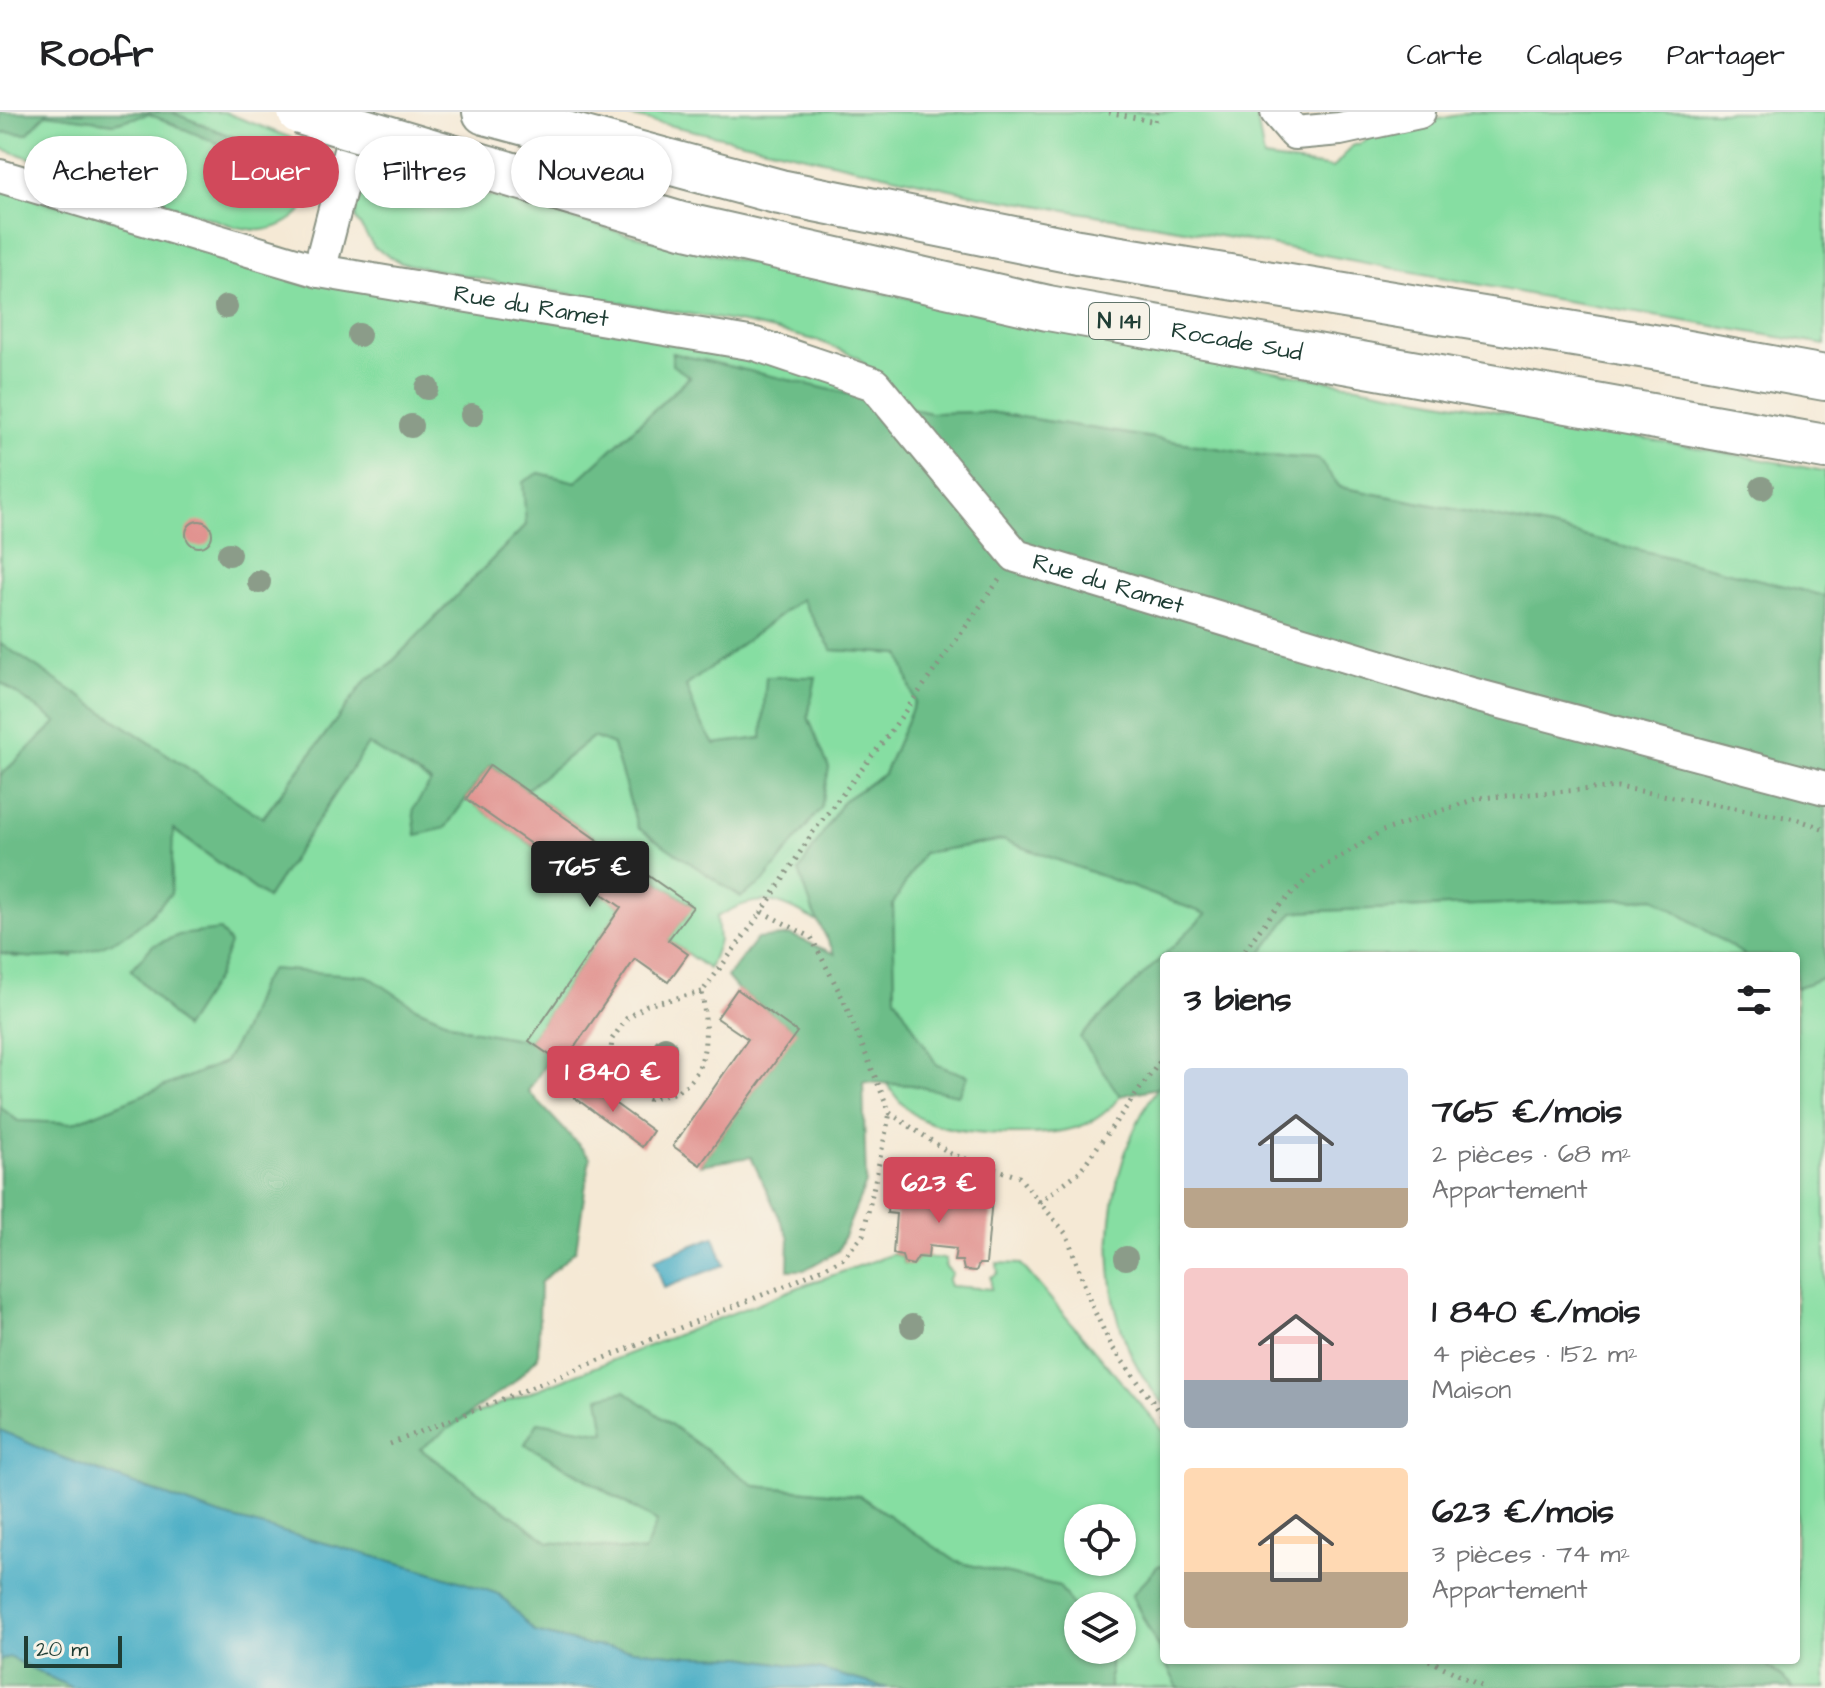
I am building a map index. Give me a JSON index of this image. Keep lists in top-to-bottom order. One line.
{"streets":{"highway":["N 141","Rocade Sud"],"street":["Rue du Ramet"]},"scale_bar":"20 m","page":{"header":"Roofr","nav":["Carte","Calques","Partager"],"chip":["Acheter","Louer","Filtres","Nouveau"],"price":["765 €","1 840 €","623 €"],"heading":"3 biens","list":[{"name":"765 €/mois","note":"2 pièces · 68 m² · Appartement"},{"name":"1 840 €/mois","note":"4 pièces · 152 m² · Maison"},{"name":"623 €/mois","note":"3 pièces · 74 m² · Appartement"}],"scale":"20 m"}}
